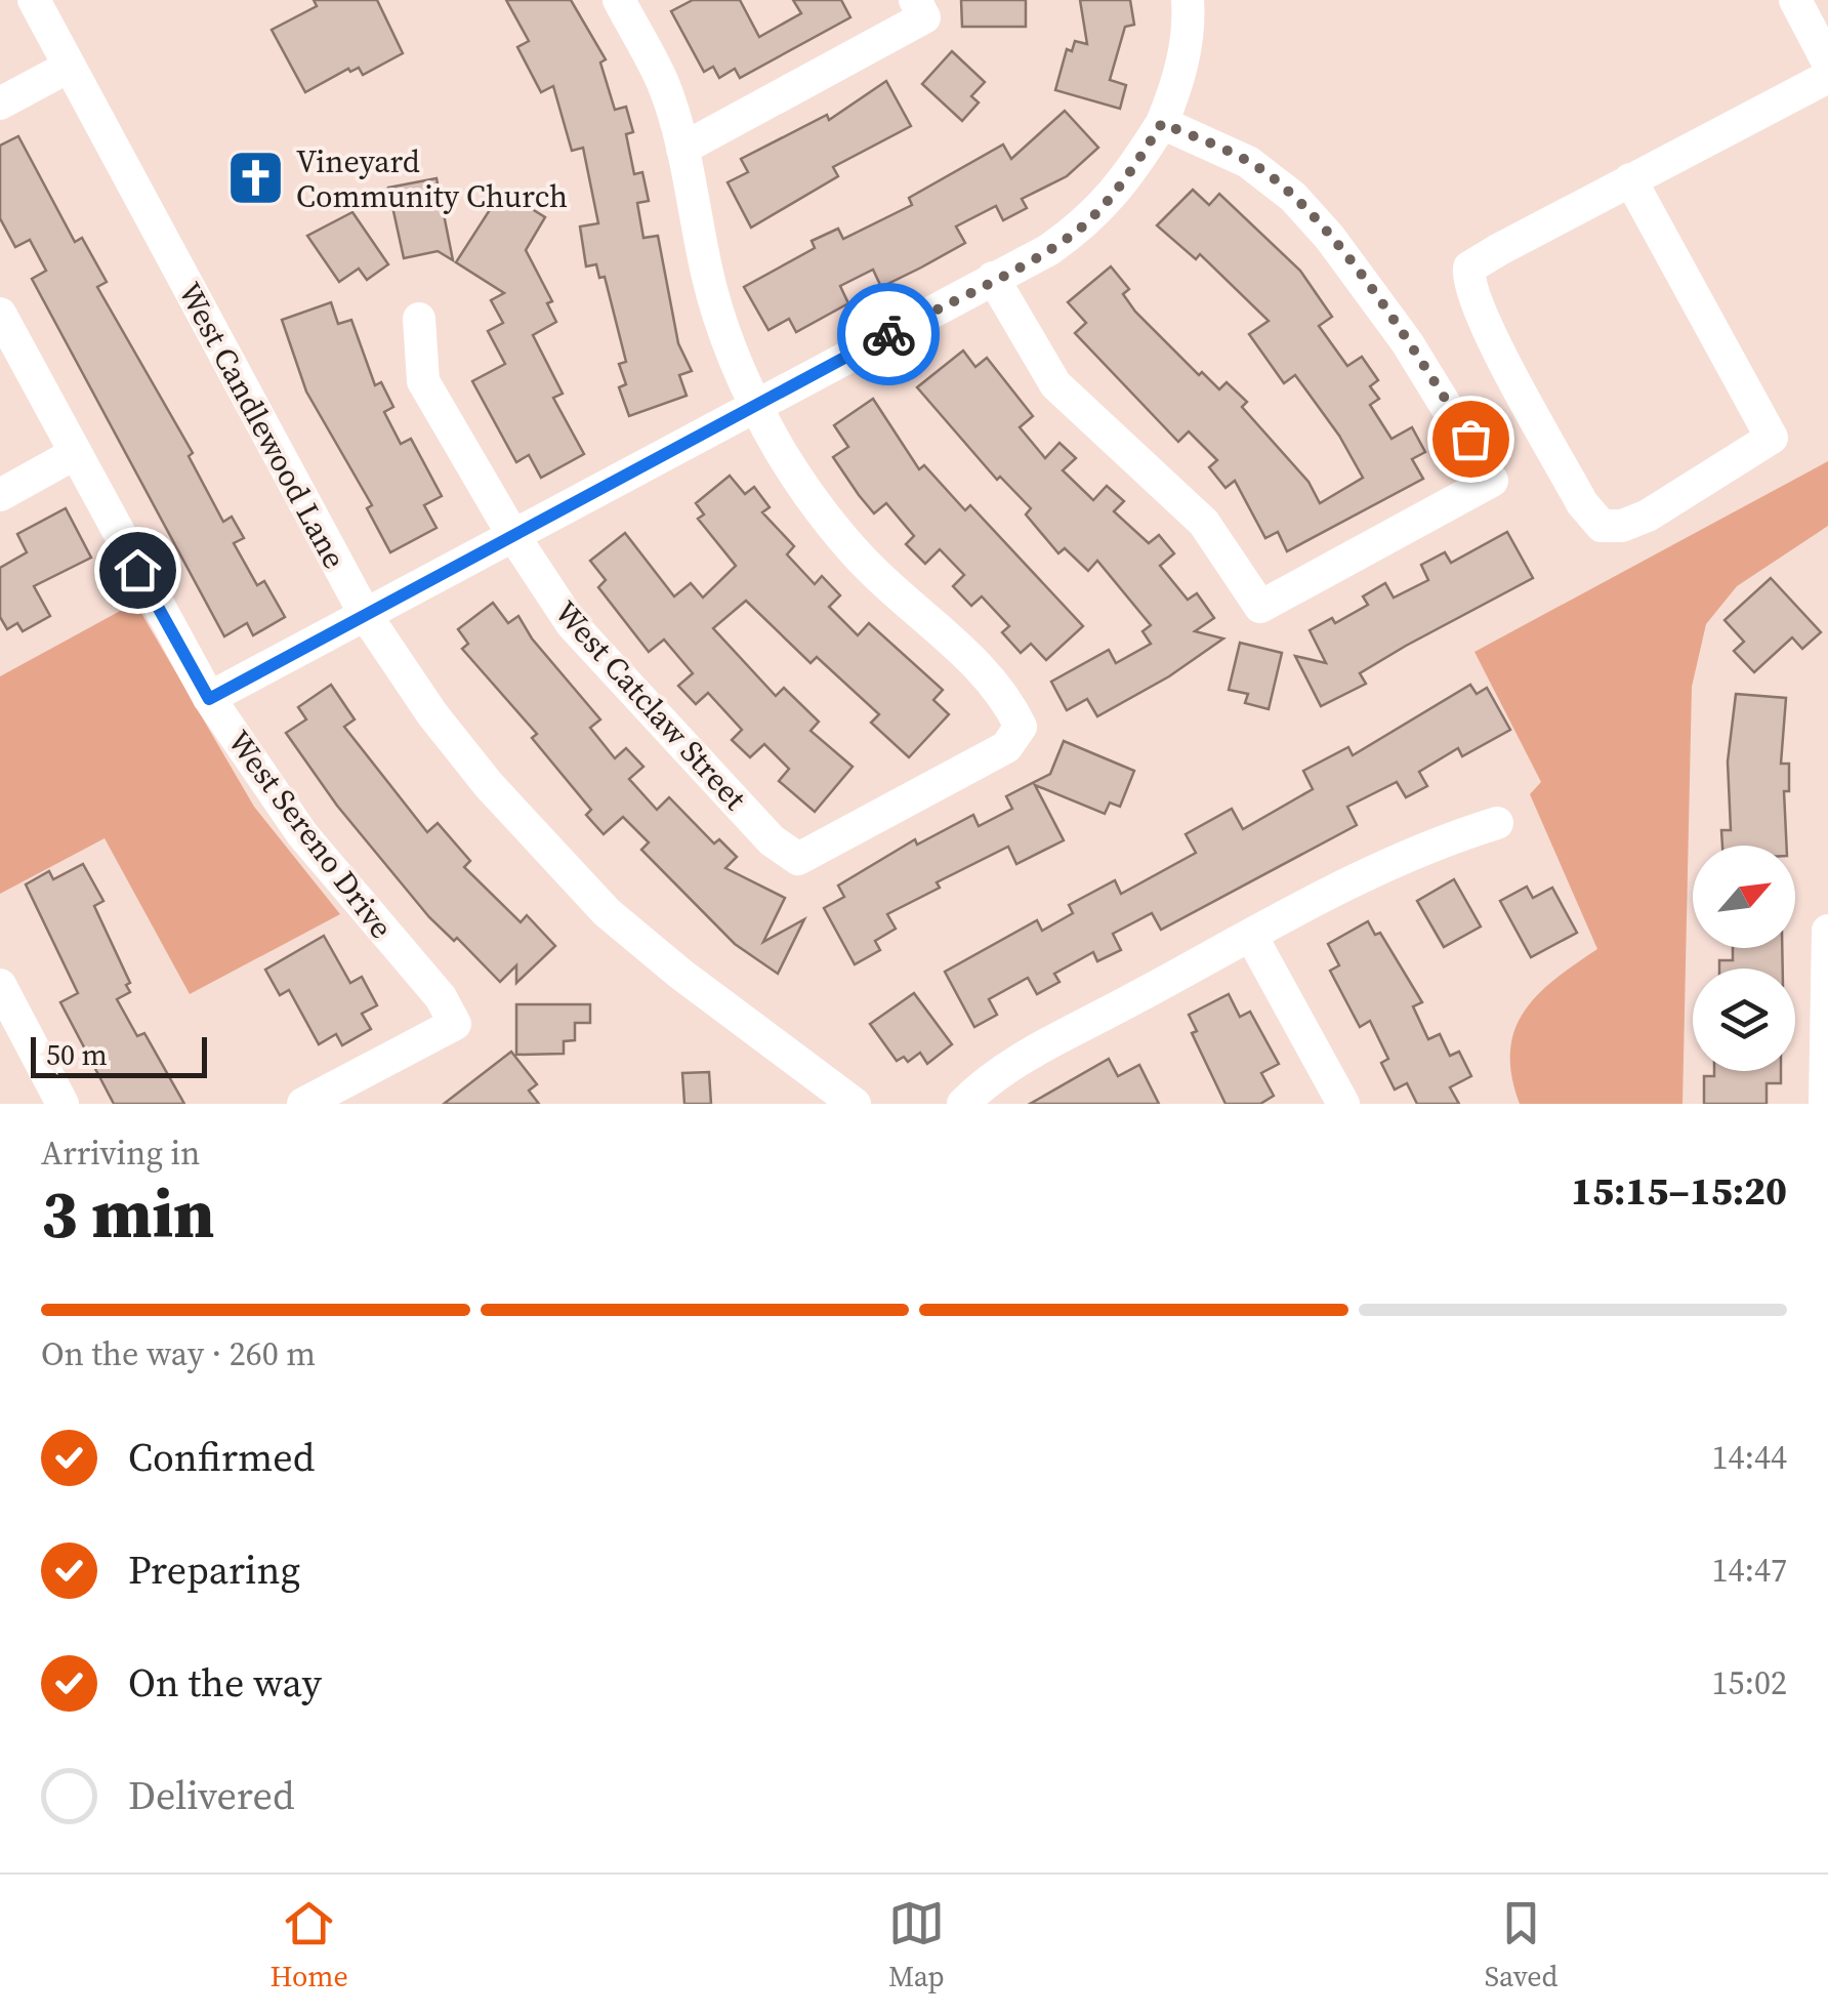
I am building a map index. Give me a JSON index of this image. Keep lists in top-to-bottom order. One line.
{"streets":{"street":["West Candlewood Lane","West Catclaw Street","West Sereno Drive"]},"places":{"church":["Vineyard Community Church"]},"scale_bar":"50 m","north":"top right","page":{"scale":"50 m","heading":["3 min","Arriving in","15:15–15:20"],"bar":"On the way · 260 m","list":[["Confirmed","14:44"],["Preparing","14:47"],["On the way","15:02"],"Delivered"],"tabs":["Home","Map","Saved"]}}
